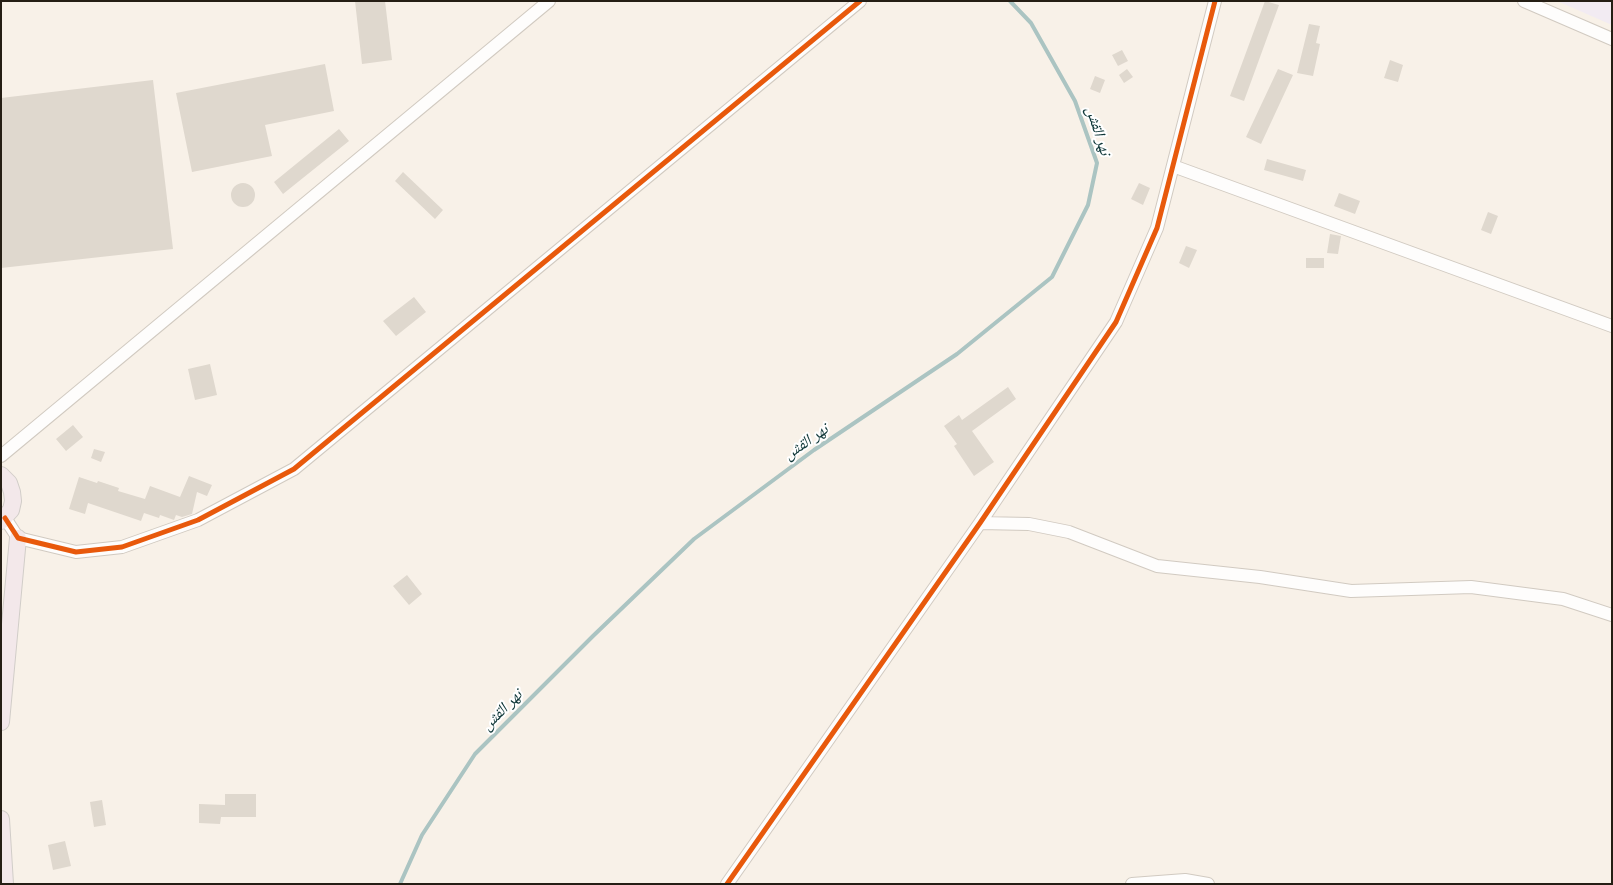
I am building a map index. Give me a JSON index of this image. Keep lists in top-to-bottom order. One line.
{"water":["نهر القش"]}
